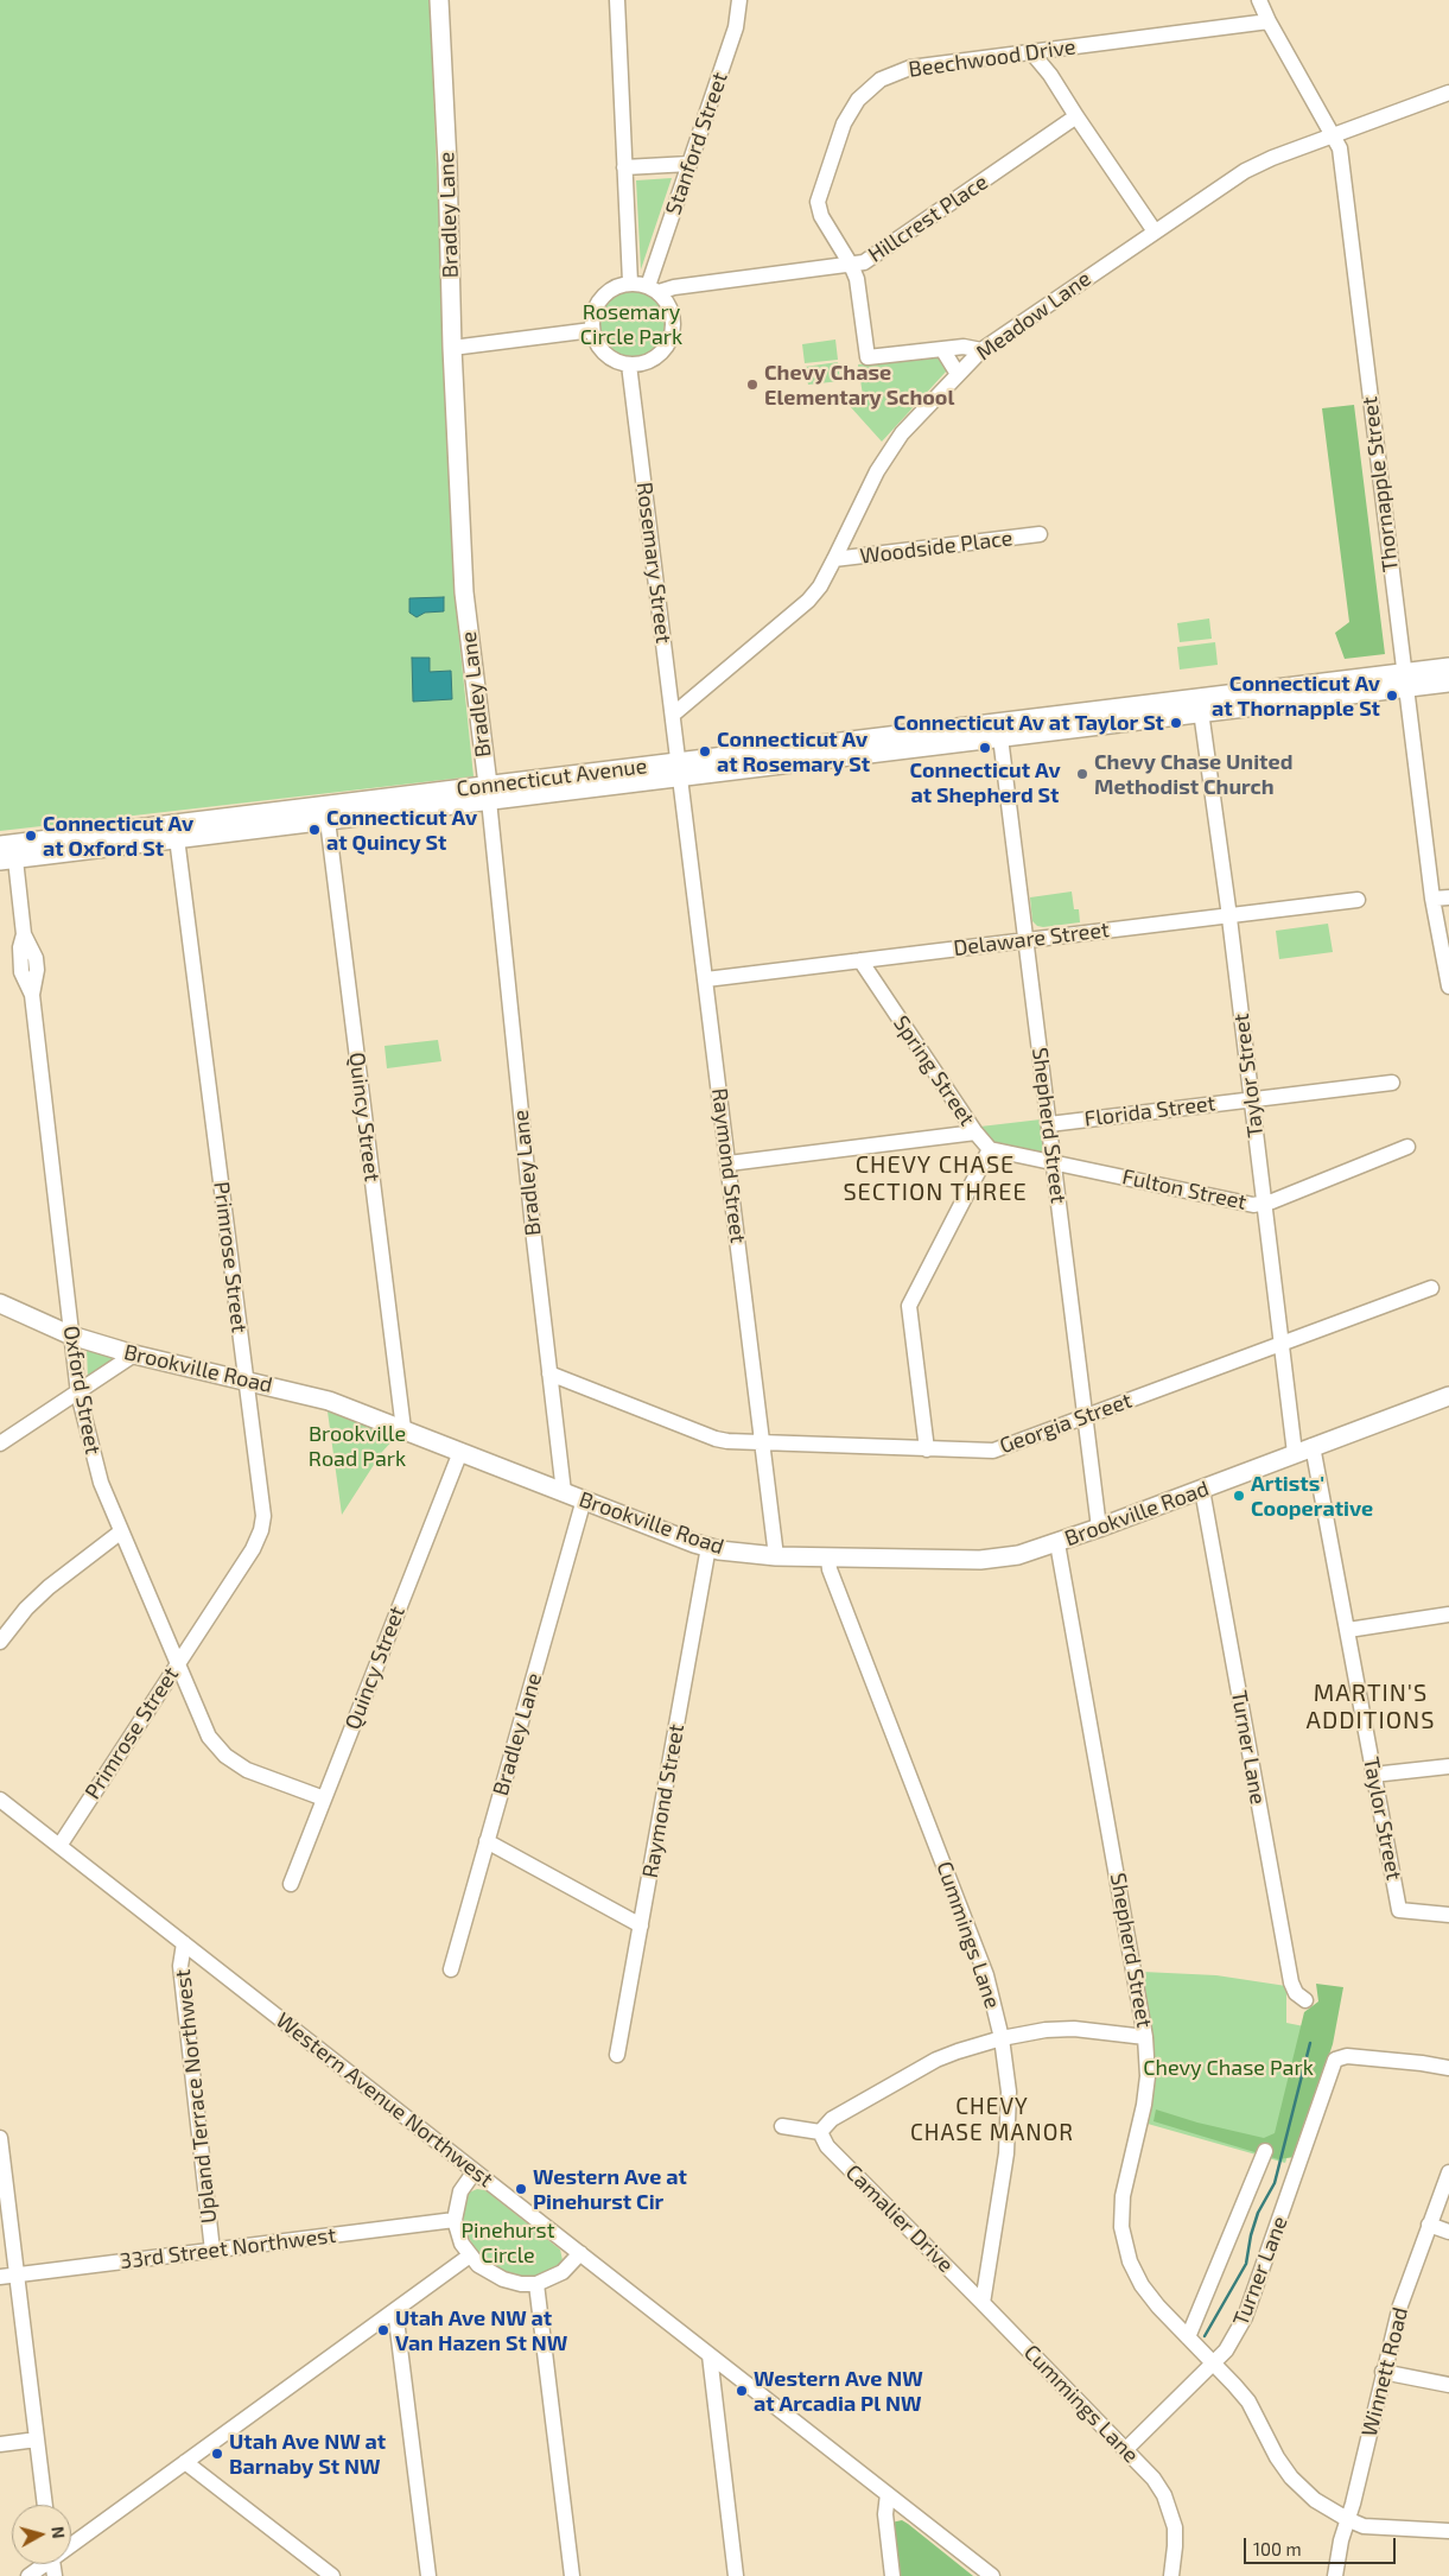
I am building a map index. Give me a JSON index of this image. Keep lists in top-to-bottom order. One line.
{"streets":{"main road":["Bradley Lane","Connecticut Avenue","Brookville Road"],"street":["Beechwood Drive","Stanford Street","Hillcrest Place","Meadow Lane","Thornapple Street","Woodside Place","Rosemary Street","Delaware Street","Spring Street","Taylor Street","Florida Street","Quincy Street","Shepherd Street","Raymond Street","Fulton Street","Primrose Street","Oxford Street","Georgia Street","Turner Lane","Cummings Lane","Upland Terrace Northwest","Western Avenue Northwest","Camalier Drive","33rd Street Northwest","Winnett Road"]},"crossings":[["Beechwood Drive","Hillcrest Place"],["Beechwood Drive","Thornapple Street"],["Stanford Street","Hillcrest Place"],["Stanford Street","Rosemary Street"],["Bradley Lane","Connecticut Avenue"],["Bradley Lane","Brookville Road"],["Bradley Lane","Georgia Street"],["Hillcrest Place","Rosemary Street"],["Meadow Lane","Thornapple Street"],["Meadow Lane","Woodside Place"],["Meadow Lane","Rosemary Street"],["Thornapple Street","Connecticut Avenue"],["Rosemary Street","Connecticut Avenue"],["Rosemary Street","Raymond Street"],["Connecticut Avenue","Taylor Street"],["Connecticut Avenue","Quincy Street"],["Connecticut Avenue","Shepherd Street"],["Connecticut Avenue","Raymond Street"],["Connecticut Avenue","Primrose Street"],["Connecticut Avenue","Oxford Street"],["Delaware Street","Spring Street"],["Delaware Street","Taylor Street"],["Delaware Street","Shepherd Street"],["Delaware Street","Raymond Street"],["Spring Street","Fulton Street"],["Taylor Street","Florida Street"],["Taylor Street","Fulton Street"],["Taylor Street","Brookville Road"],["Taylor Street","Georgia Street"],["Florida Street","Shepherd Street"],["Quincy Street","Brookville Road"],["Quincy Street","Oxford Street"],["Shepherd Street","Fulton Street"],["Shepherd Street","Brookville Road"],["Shepherd Street","Georgia Street"],["Shepherd Street","Turner Lane"],["Shepherd Street","Winnett Road"],["Raymond Street","Brookville Road"],["Raymond Street","Georgia Street"],["Primrose Street","Brookville Road"],["Primrose Street","Oxford Street"],["Primrose Street","Western Avenue Northwest"],["Brookville Road","Oxford Street"],["Brookville Road","Turner Lane"],["Brookville Road","Cummings Lane"],["Turner Lane","Cummings Lane"],["Cummings Lane","Camalier Drive"],["Upland Terrace Northwest","Western Avenue Northwest"],["Upland Terrace Northwest","33rd Street Northwest"]],"districts":["CHEVY CHASE SECTION THREE","MARTIN'S ADDITIONS","CHEVY CHASE MANOR"],"parks":["Rosemary Circle Park","Brookville Road Park","Chevy Chase Park","Pinehurst Circle"],"places":["Chevy Chase Elementary School","Connecticut Av at Thornapple St","Connecticut Av at Taylor St","Connecticut Av at Shepherd St","Connecticut Av at Rosemary St","Chevy Chase United Methodist Church","Connecticut Av at Quincy St","Connecticut Av at Oxford St","Artists' Cooperative","Western Ave at Pinehurst Cir","Utah Ave NW at Van Hazen St NW","Western Ave NW at Arcadia Pl NW","Utah Ave NW at Barnaby St NW"],"scale_bar":"100 m","north":"right"}
